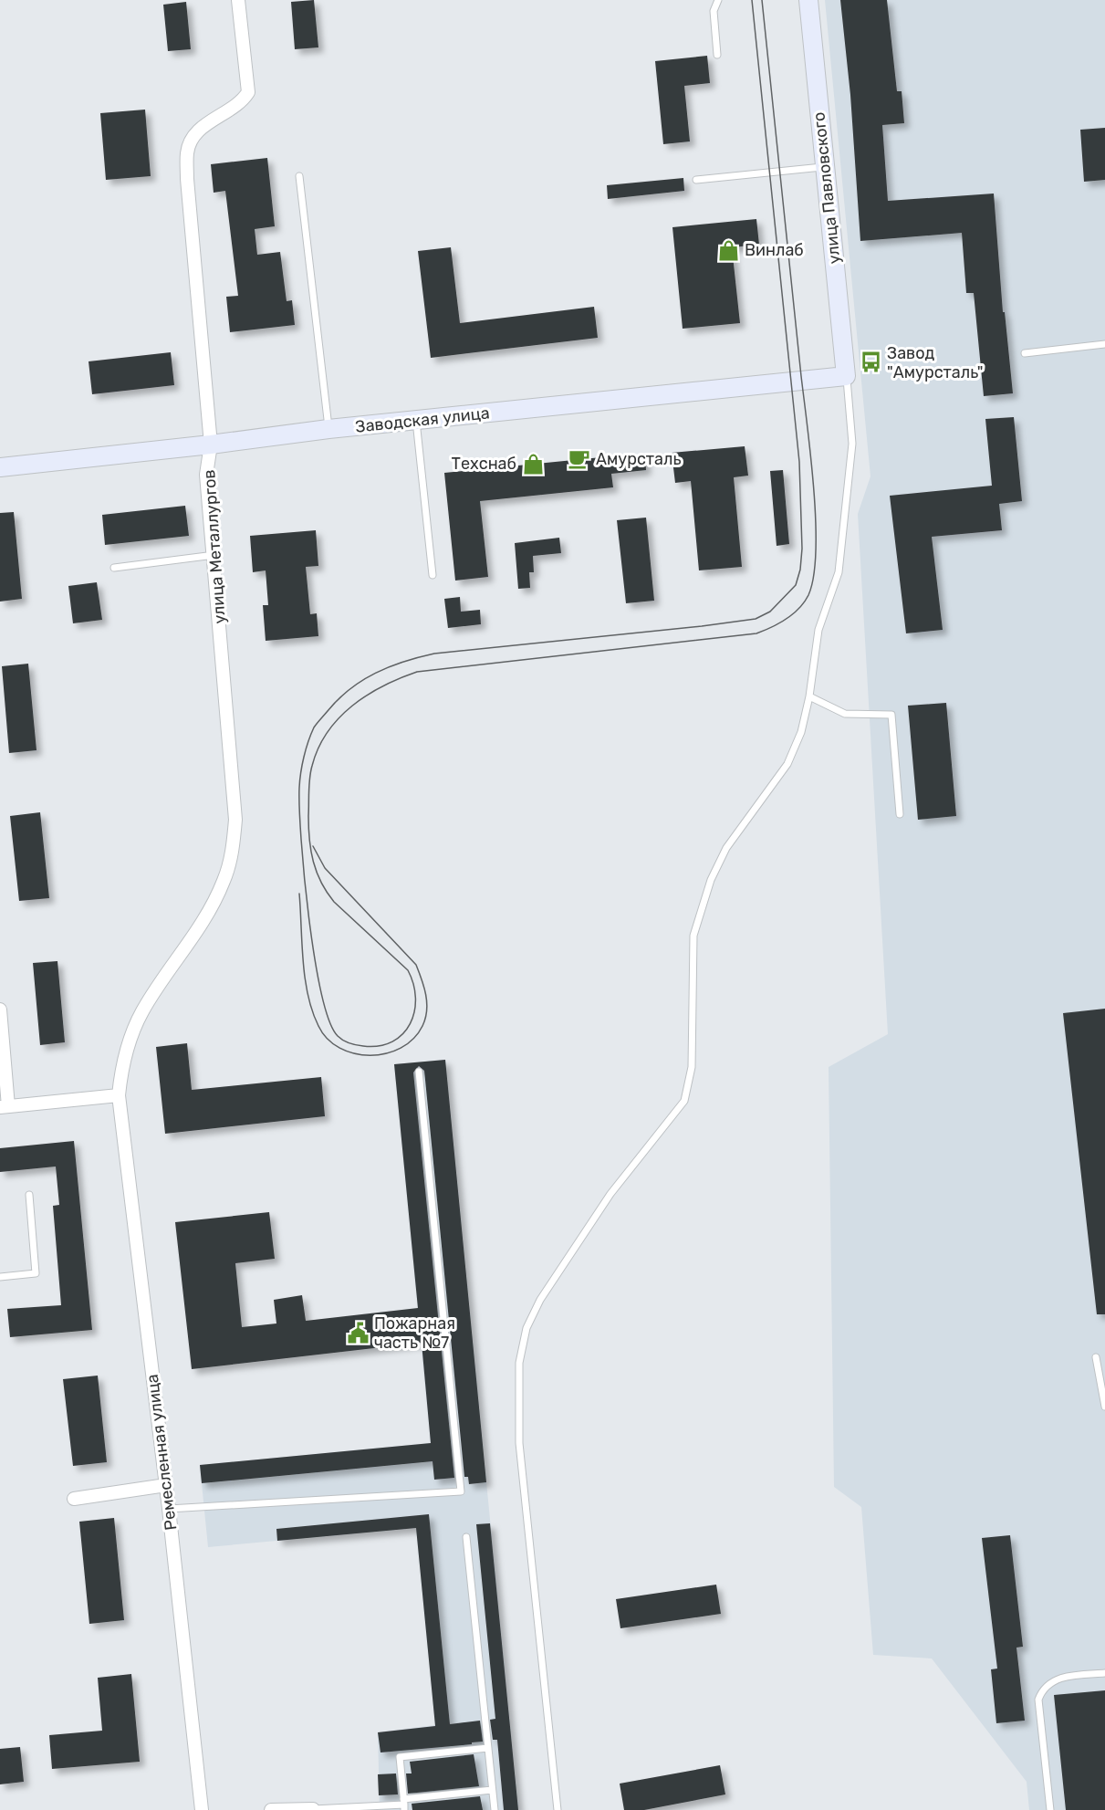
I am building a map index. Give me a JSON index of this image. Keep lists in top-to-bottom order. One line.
{"streets":{"street":["улица Павловского","Заводская улица","улица Металлургов","Ремесленная улица"]},"crossings":[["улица Павловского","Заводская улица"],["Заводская улица","улица Металлургов"],["улица Металлургов","Ремесленная улица"]],"places":{"shop":["Винлаб","Техснаб"],"bus stop":["Завод \"Амурсталь\""],"cafe":["Амурсталь"],"public building":["Пожарная часть №7"]}}
